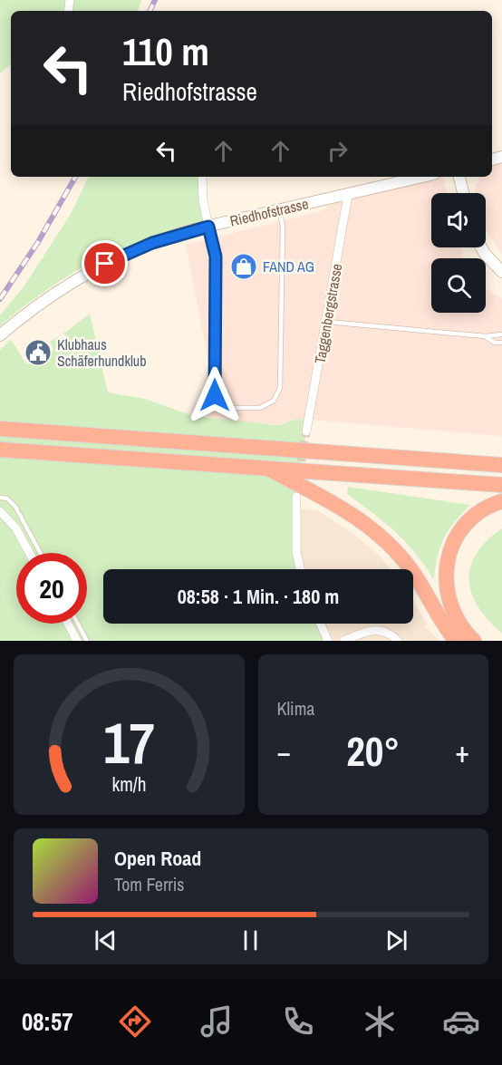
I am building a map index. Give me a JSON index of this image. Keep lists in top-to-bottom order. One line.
{"streets":{"street":["Riedhofstrasse","Taggenbergstrasse"]},"crossings":[["Riedhofstrasse","Taggenbergstrasse"]],"places":{"shop":["FAND AG"],"public building":["Klubhaus Schäferhundklub"]},"page":{"turn":["110 m","Riedhofstrasse"],"limit":"20","trip":"08:58 · 1 Min. · 180 m","tile":"Klima","heat":["−","20°","+"],"song":["Open Road","Tom Ferris"],"tabs":"08:57","gauge":["17","km/h"]}}
